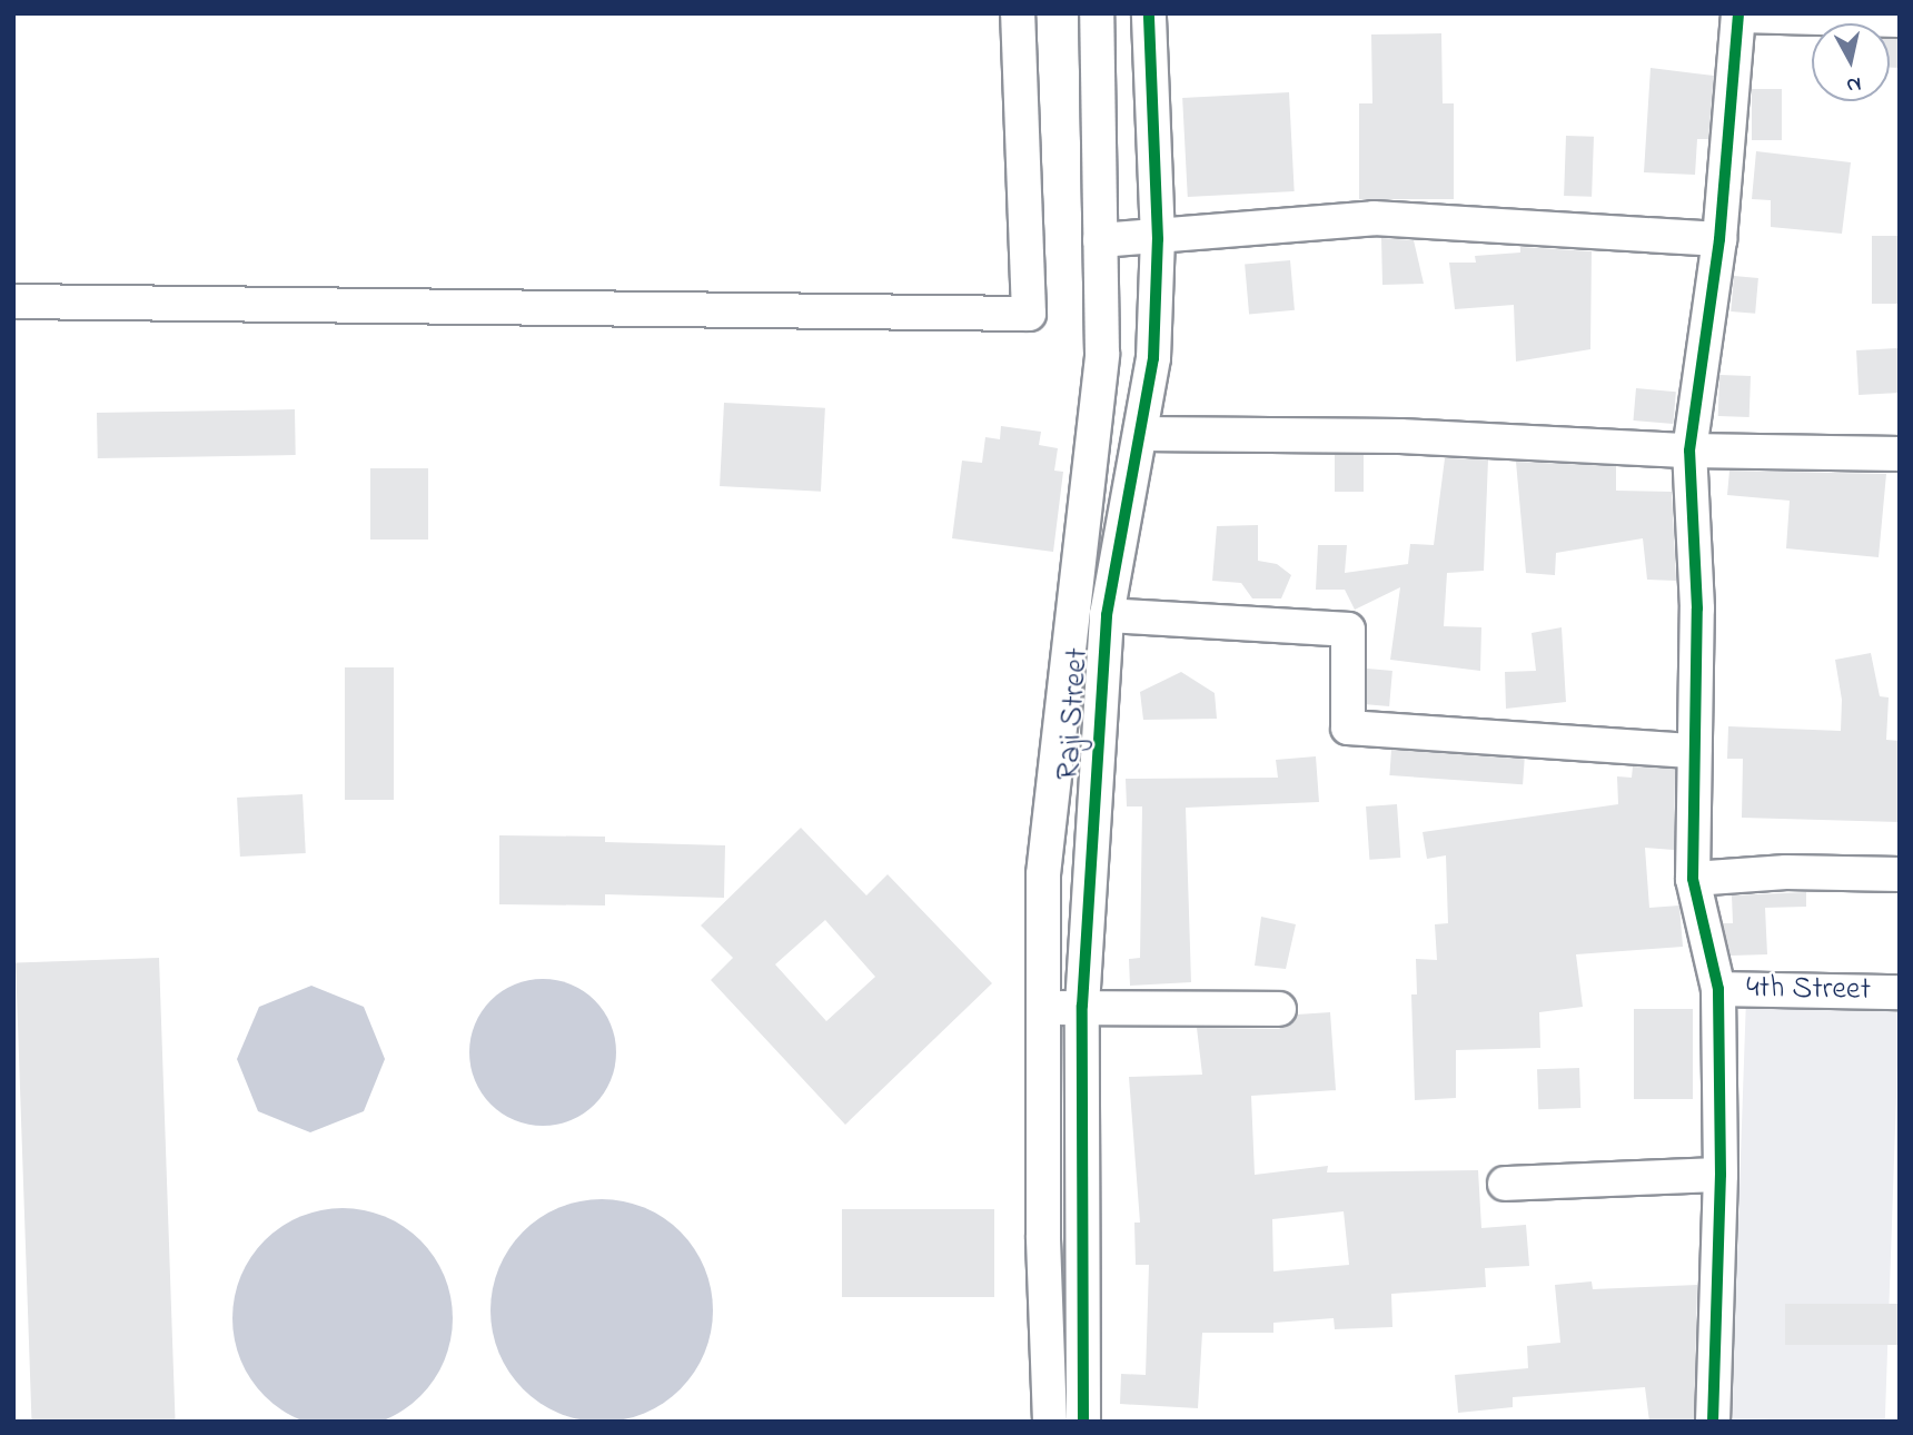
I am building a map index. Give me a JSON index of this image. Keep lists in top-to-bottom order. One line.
{"streets":{"street":["Raji Street","4th Street"]},"north":"bottom"}
